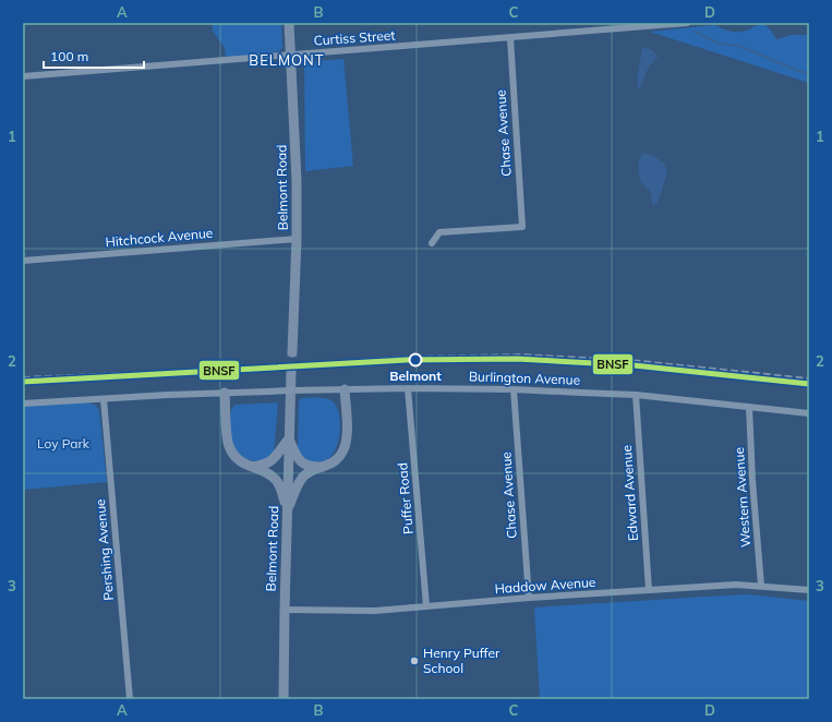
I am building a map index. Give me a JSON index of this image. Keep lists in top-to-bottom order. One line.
{"streets":{"main road":["Belmont Road"],"street":["Curtiss Street","Chase Avenue","Hitchcock Avenue","Burlington Avenue","Edward Avenue","Western Avenue","Puffer Road","Pershing Avenue","Haddow Avenue"]},"crossings":[["Curtiss Street","Chase Avenue"],["Curtiss Street","Belmont Road"],["Chase Avenue","Burlington Avenue"],["Chase Avenue","Haddow Avenue"],["Belmont Road","Hitchcock Avenue"],["Belmont Road","Haddow Avenue"],["Burlington Avenue","Edward Avenue"],["Burlington Avenue","Western Avenue"],["Burlington Avenue","Puffer Road"],["Burlington Avenue","Pershing Avenue"],["Edward Avenue","Haddow Avenue"],["Western Avenue","Haddow Avenue"],["Puffer Road","Haddow Avenue"]],"districts":["BELMONT"],"parks":["Loy Park"],"places":["Belmont","Henry Puffer School"],"lines":["transit line BNSF"],"scale_bar":"100 m","grid":{"columns":["A","B","C","D"],"rows":["1","2","3"]}}
